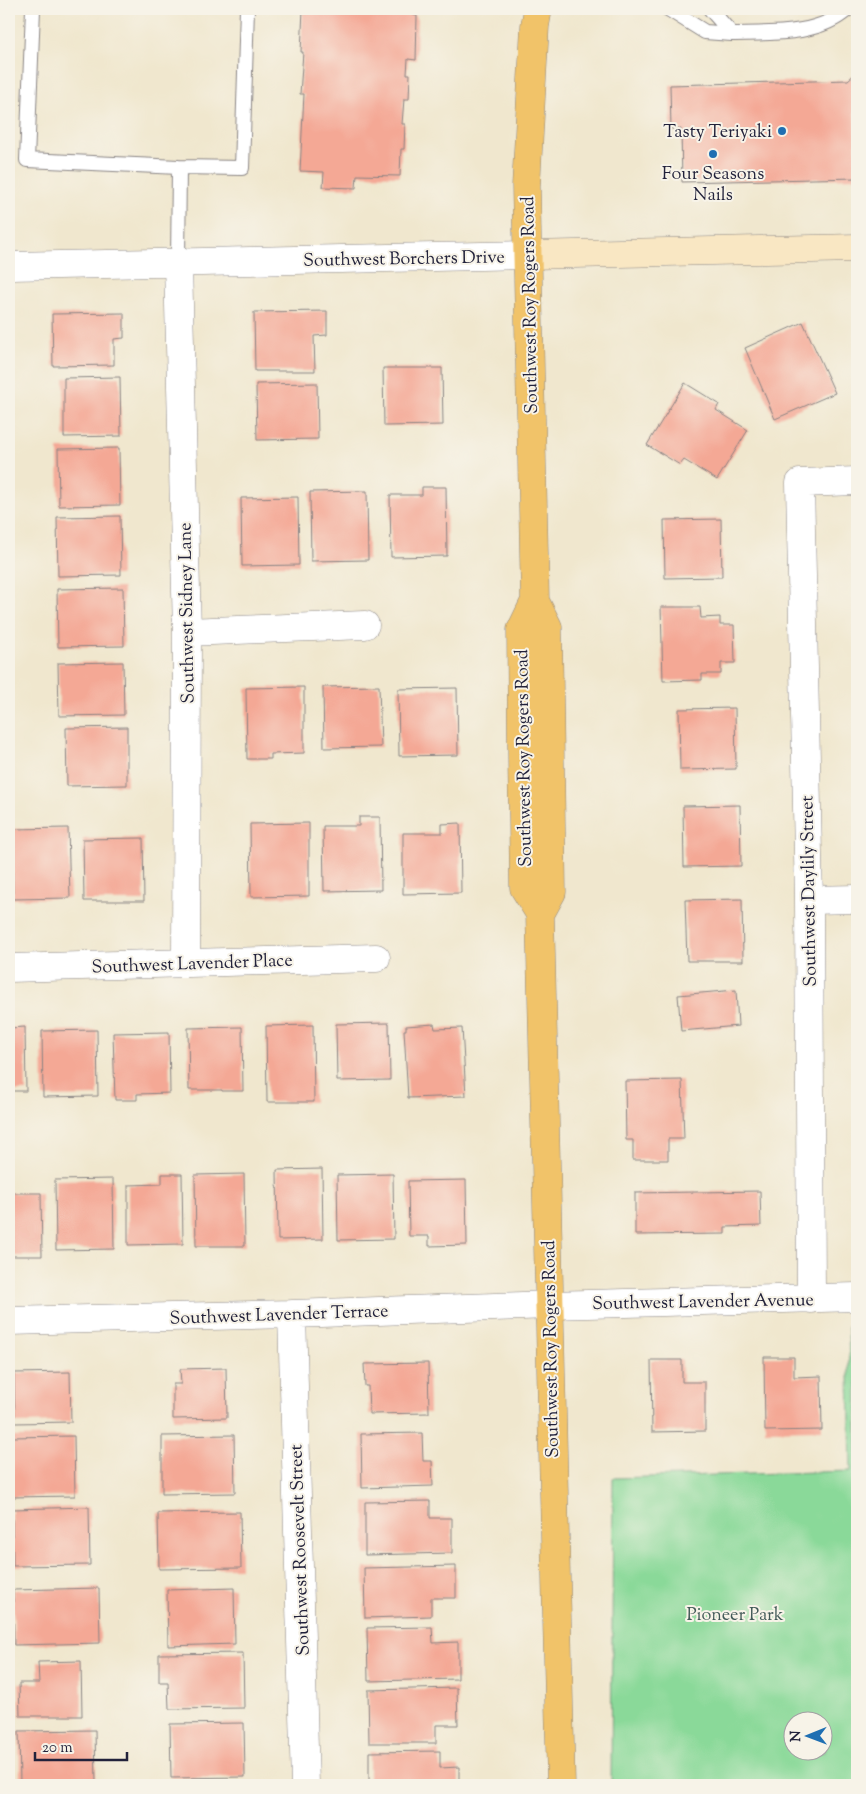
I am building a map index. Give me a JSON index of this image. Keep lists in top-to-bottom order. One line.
{"streets":{"main road":["Southwest Roy Rogers Road"],"street":["Southwest Borchers Drive","Southwest Sidney Lane","Southwest Daylily Street","Southwest Lavender Place","Southwest Lavender Avenue","Southwest Lavender Terrace","Southwest Roosevelt Street"]},"crossings":[["Southwest Borchers Drive","Southwest Roy Rogers Road"],["Southwest Borchers Drive","Southwest Sidney Lane"],["Southwest Roy Rogers Road","Southwest Lavender Avenue"],["Southwest Roy Rogers Road","Southwest Lavender Terrace"],["Southwest Sidney Lane","Southwest Lavender Place"],["Southwest Daylily Street","Southwest Lavender Avenue"],["Southwest Lavender Avenue","Southwest Lavender Terrace"],["Southwest Lavender Terrace","Southwest Roosevelt Street"]],"parks":["Pioneer Park"],"places":["Tasty Teriyaki","Four Seasons Nails"],"scale_bar":"20 m","north":"left"}
